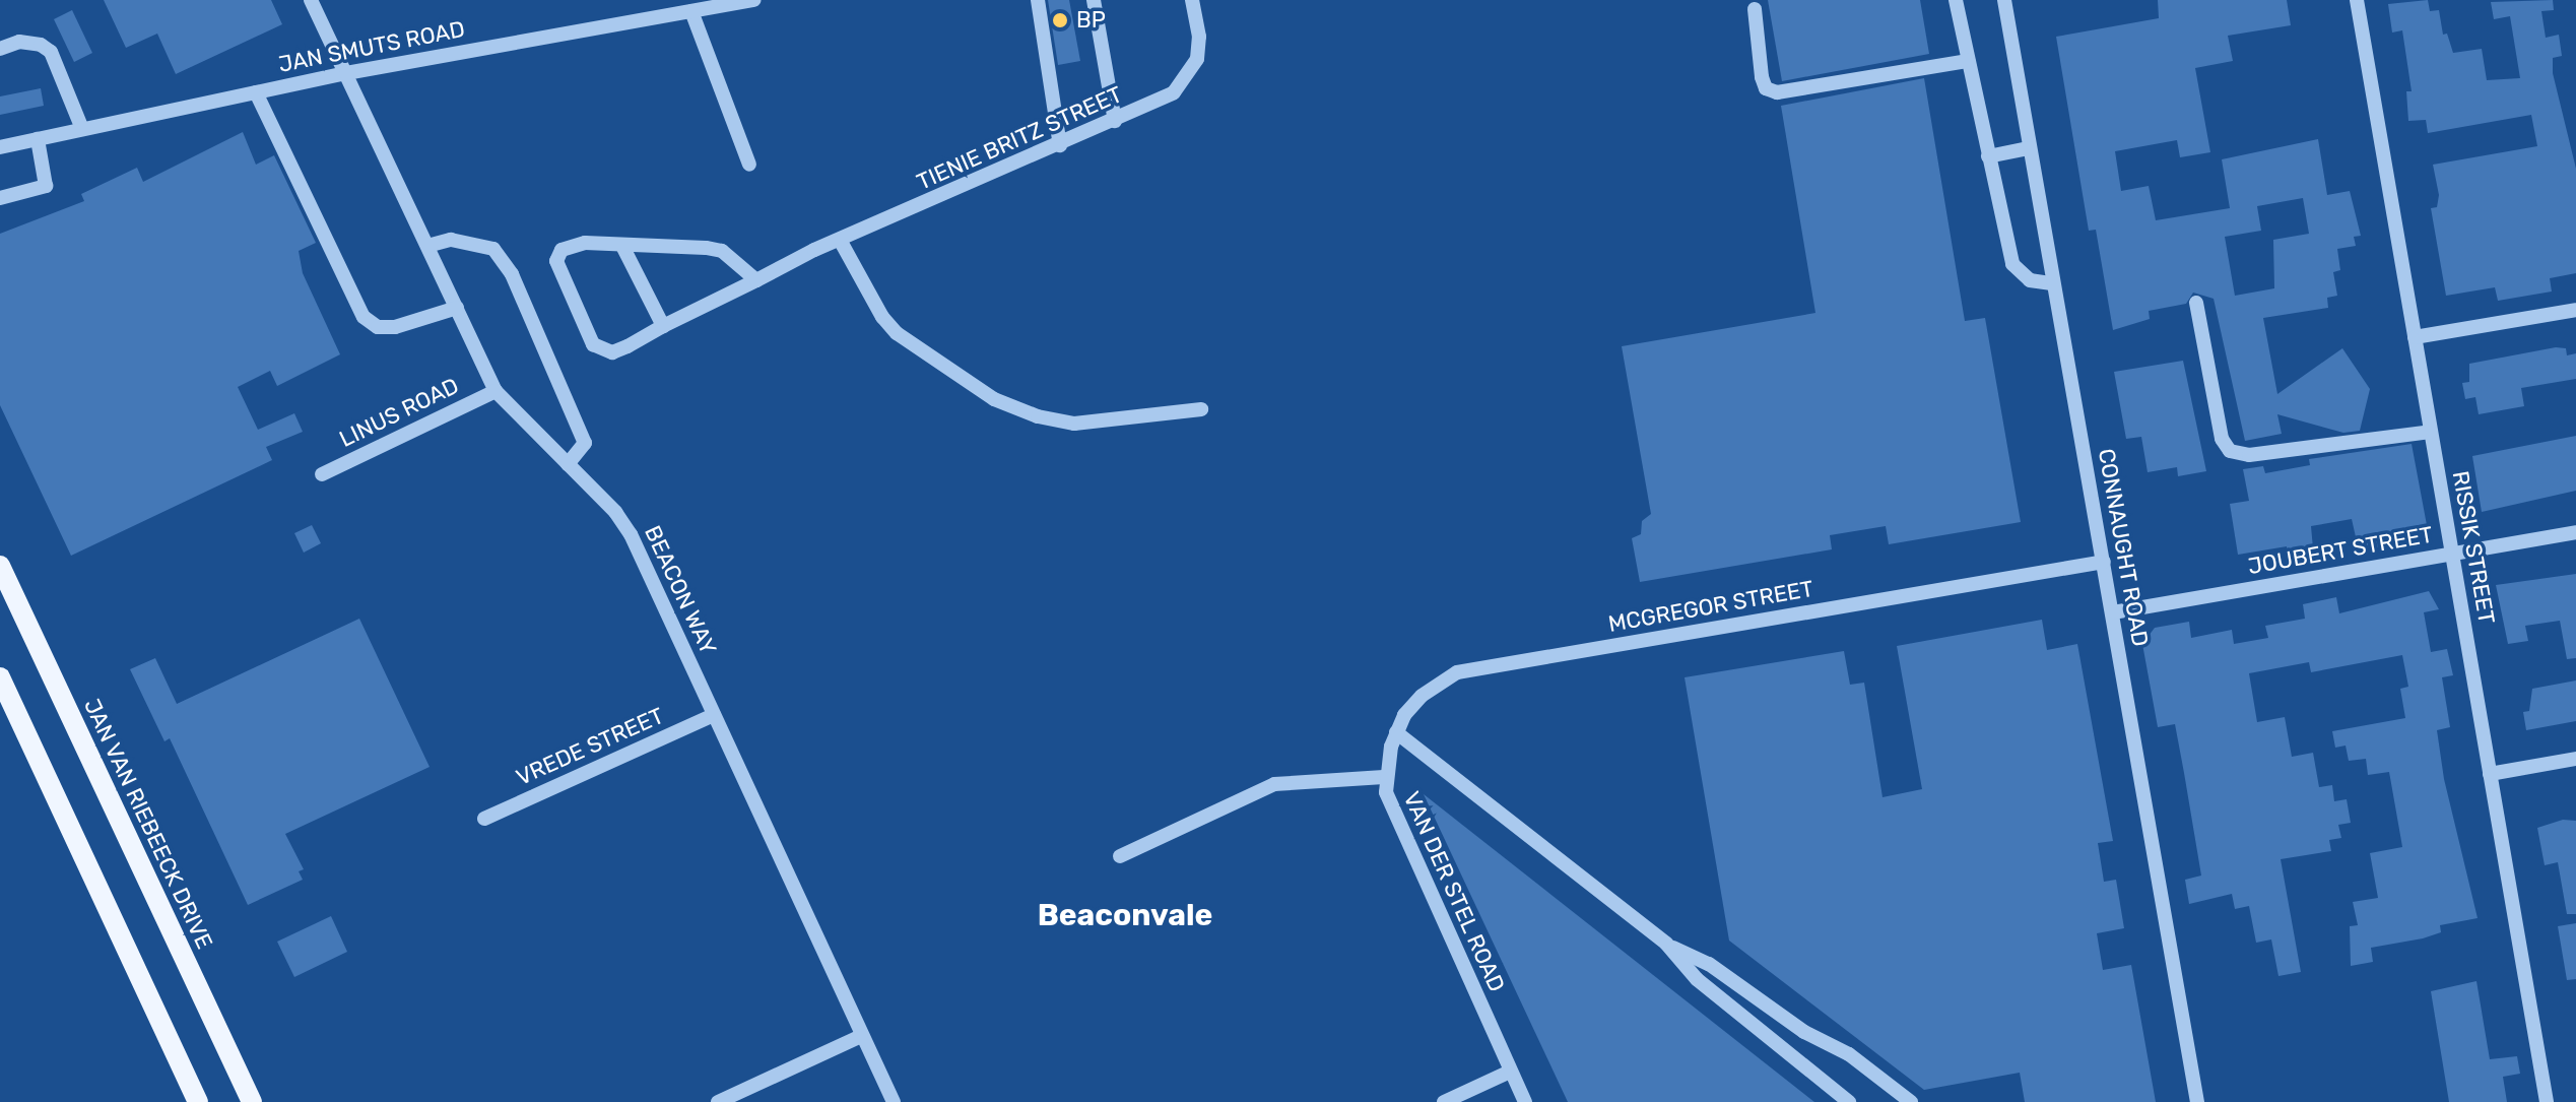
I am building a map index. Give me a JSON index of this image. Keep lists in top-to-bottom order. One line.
{"streets":{"main road":["JAN VAN RIEBEECK DRIVE"],"street":["JAN SMUTS ROAD","TIENIE BRITZ STREET","LINUS ROAD","CONNAUGHT ROAD","RISSIK STREET","JOUBERT STREET","BEACON WAY","MCGREGOR STREET","VREDE STREET","VAN DER STEL ROAD"]},"crossings":[["JAN SMUTS ROAD","BEACON WAY"],["LINUS ROAD","BEACON WAY"],["CONNAUGHT ROAD","JOUBERT STREET"],["CONNAUGHT ROAD","MCGREGOR STREET"],["RISSIK STREET","JOUBERT STREET"],["BEACON WAY","VREDE STREET"],["MCGREGOR STREET","VAN DER STEL ROAD"]],"districts":["Beaconvale"],"places":["BP"]}
